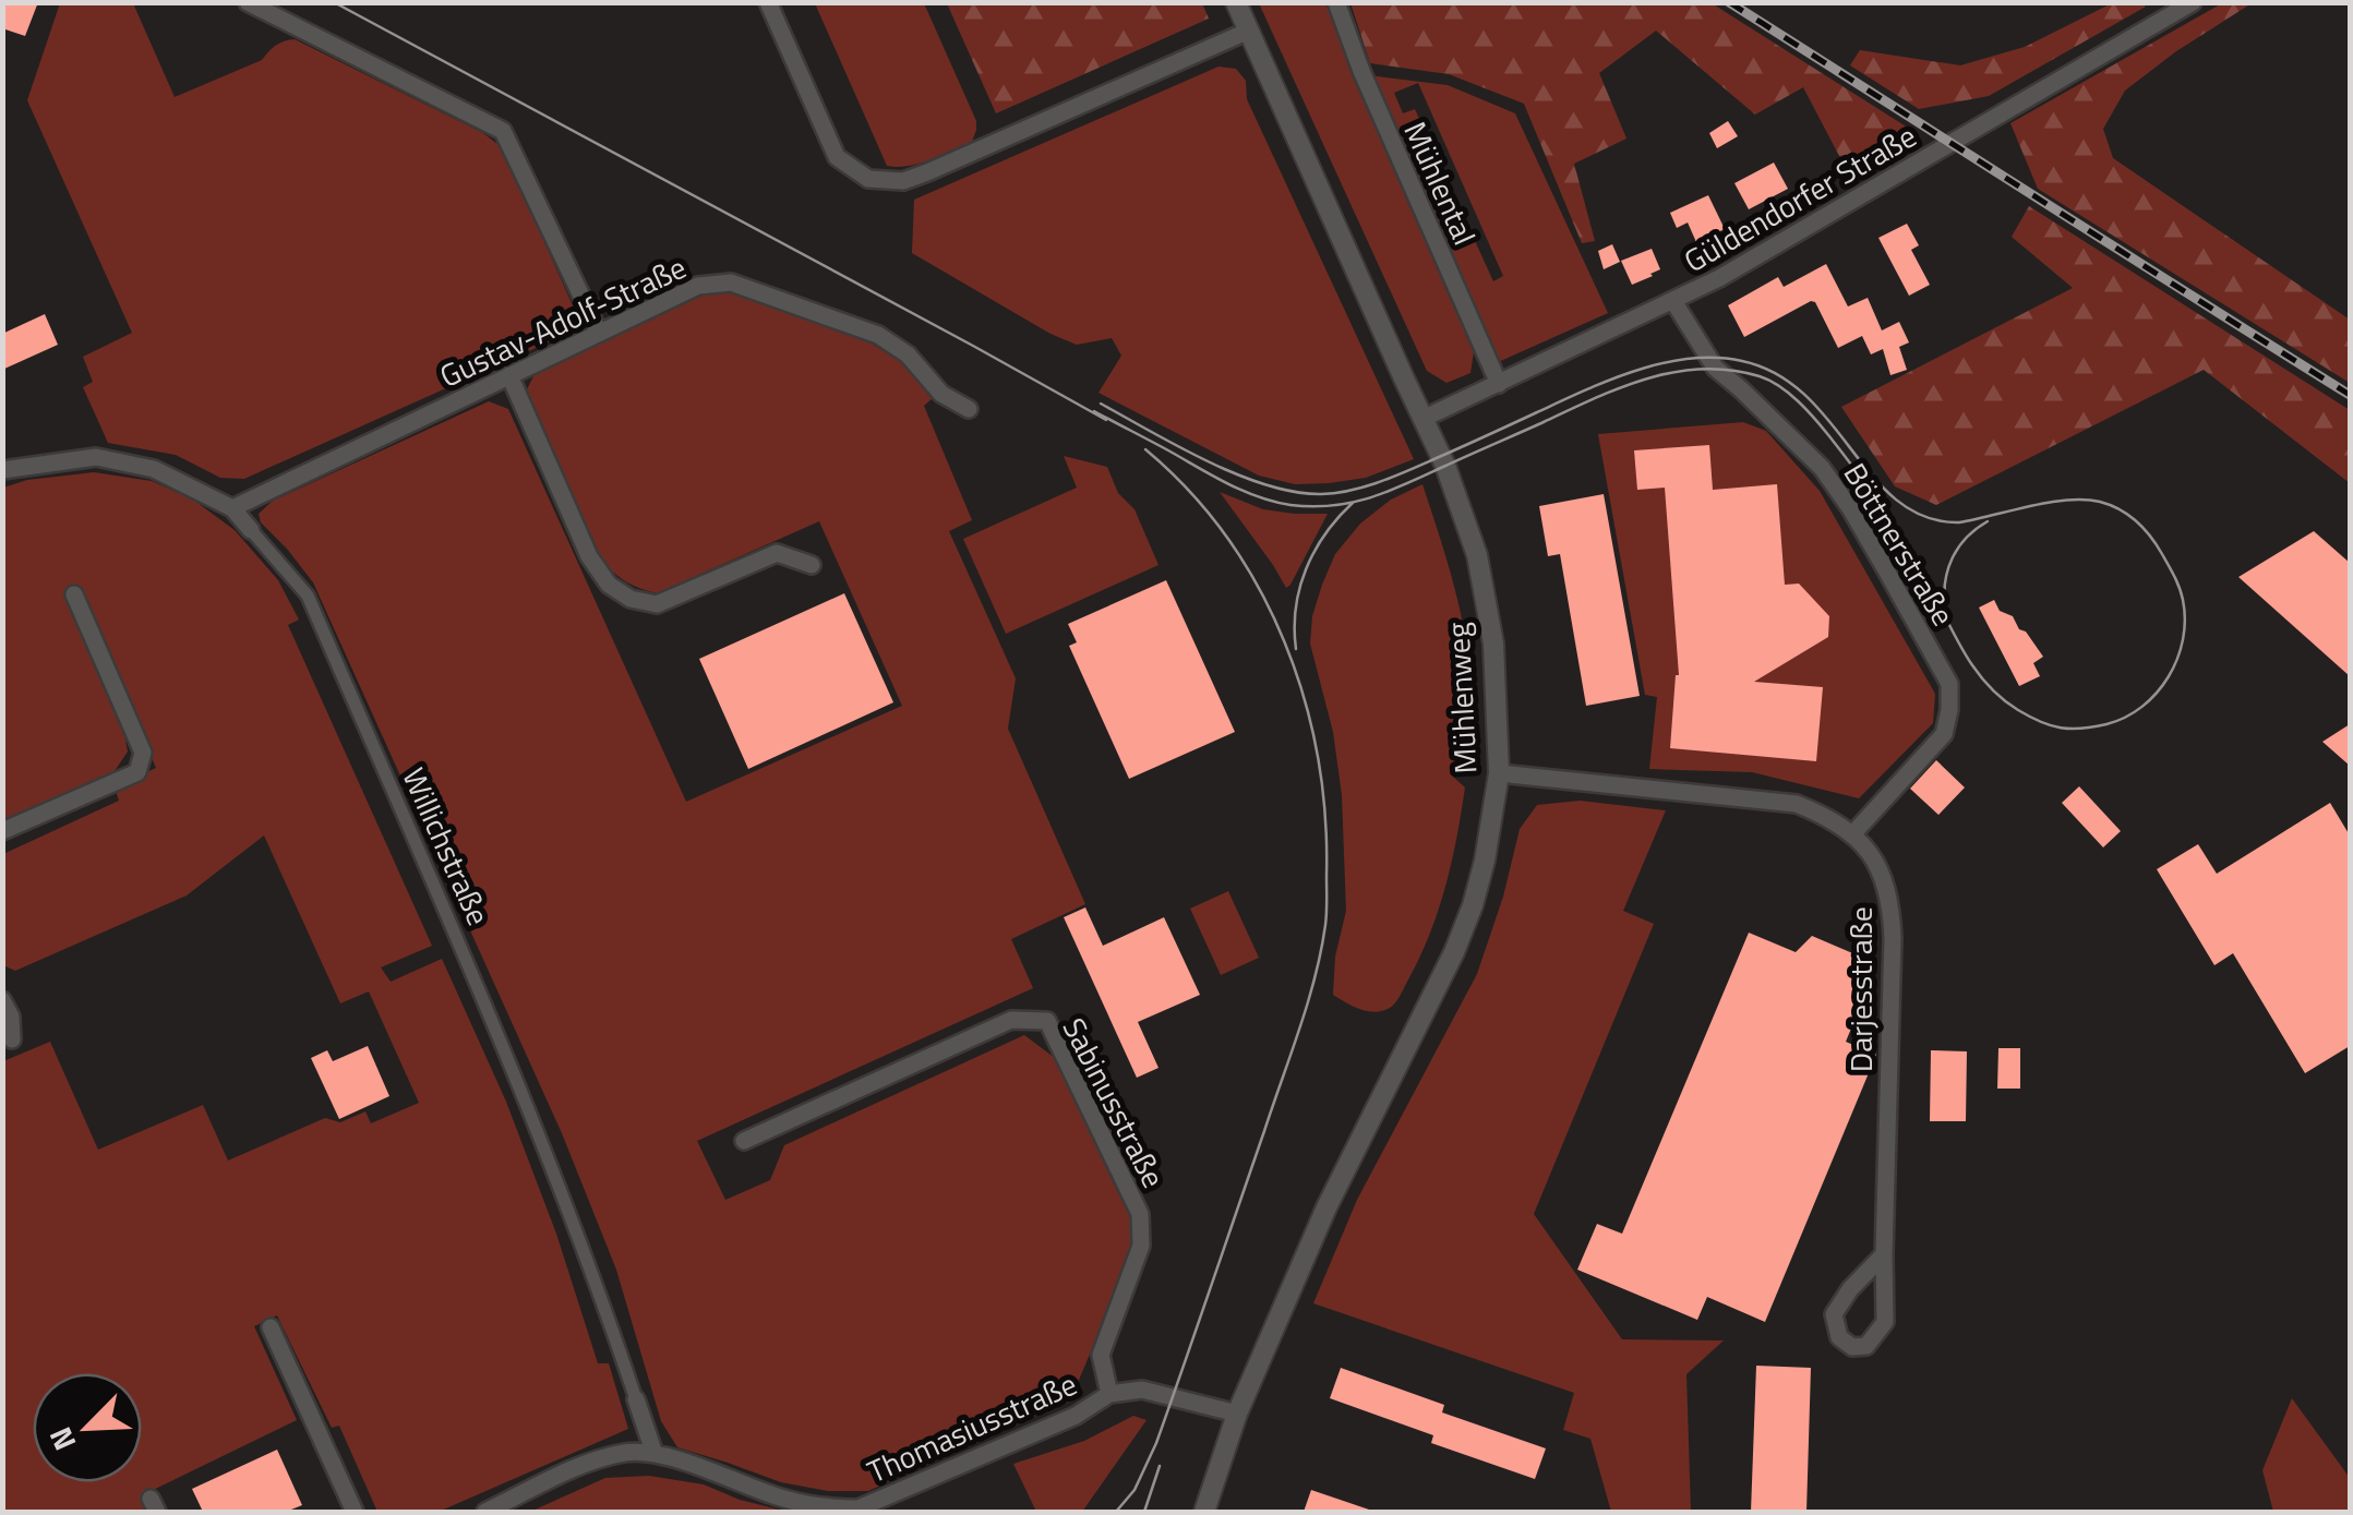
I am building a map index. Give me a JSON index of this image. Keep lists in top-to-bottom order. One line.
{"streets":{"street":["Mühlental","Güldendorfer Straße","Gustav-Adolf-Straße","Böttnerstraße","Mühlenweg","Willichstraße","Darjesstraße","Sabinusstraße","Thomasiusstraße"]},"crossings":[["Mühlental","Güldendorfer Straße"],["Güldendorfer Straße","Böttnerstraße"],["Güldendorfer Straße","Mühlenweg"],["Gustav-Adolf-Straße","Willichstraße"],["Böttnerstraße","Darjesstraße"],["Mühlenweg","Darjesstraße"],["Mühlenweg","Thomasiusstraße"],["Willichstraße","Thomasiusstraße"],["Sabinusstraße","Thomasiusstraße"]],"north":"bottom left"}
